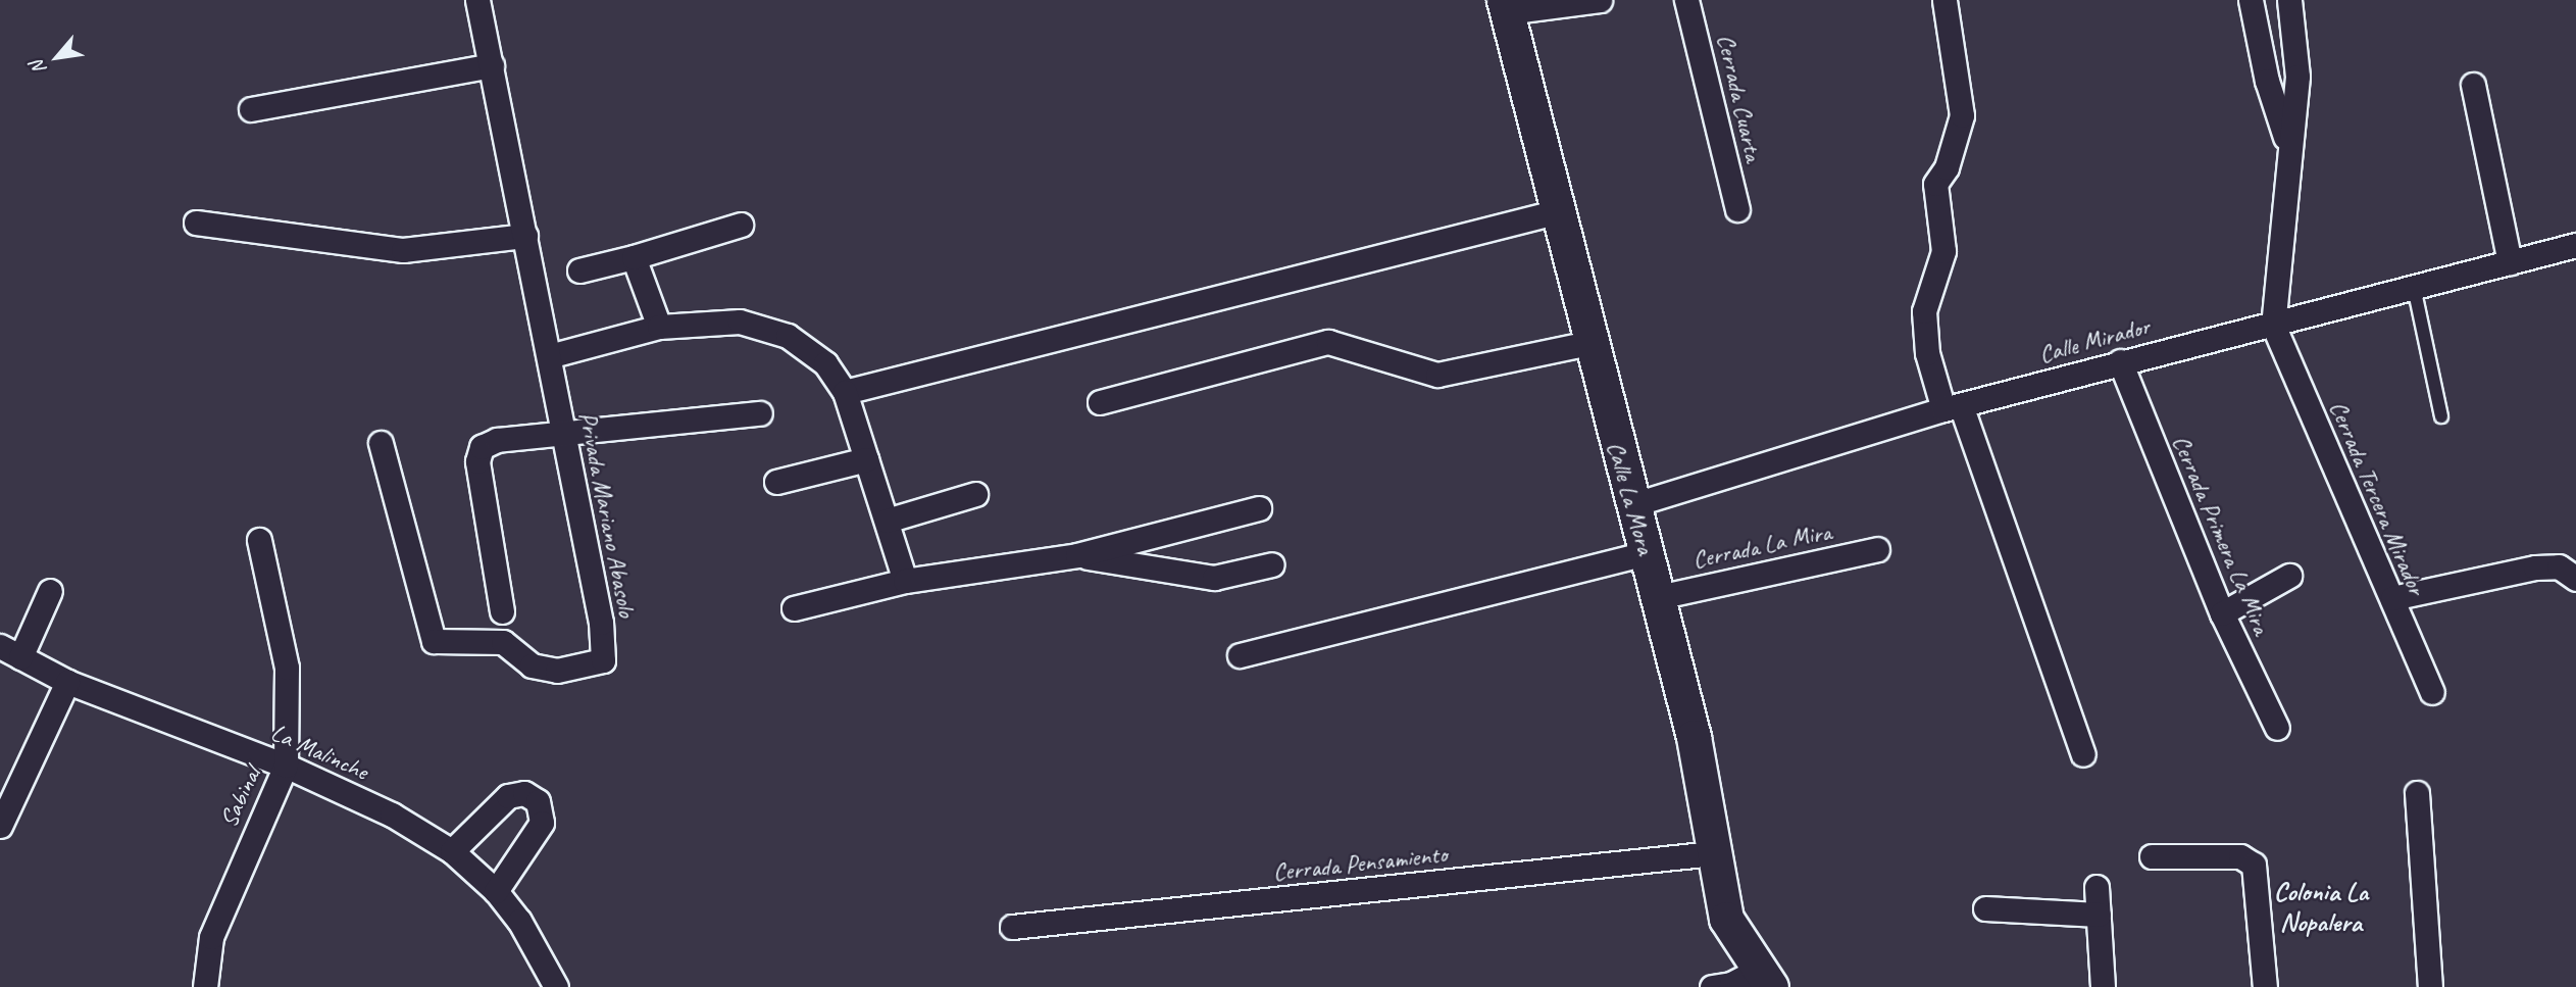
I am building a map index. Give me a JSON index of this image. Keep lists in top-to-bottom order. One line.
{"streets":{"street":["Cerrada Cuarta","Calle Mirador","Calle La Mora","Cerrada Tercera Mirador","Privada Mariano Abasolo","Cerrada Primera La Mira","Cerrada La Mira","La Malinche","Sabinal","Cerrada Pensamiento"]},"crossings":[["Calle Mirador","Calle La Mora"],["Calle Mirador","Cerrada Tercera Mirador"],["Calle Mirador","Cerrada Primera La Mira"],["Calle La Mora","Cerrada La Mira"],["Calle La Mora","Cerrada Pensamiento"],["La Malinche","Sabinal"]],"districts":["Colonia La Nopalera"],"north":"bottom left"}
